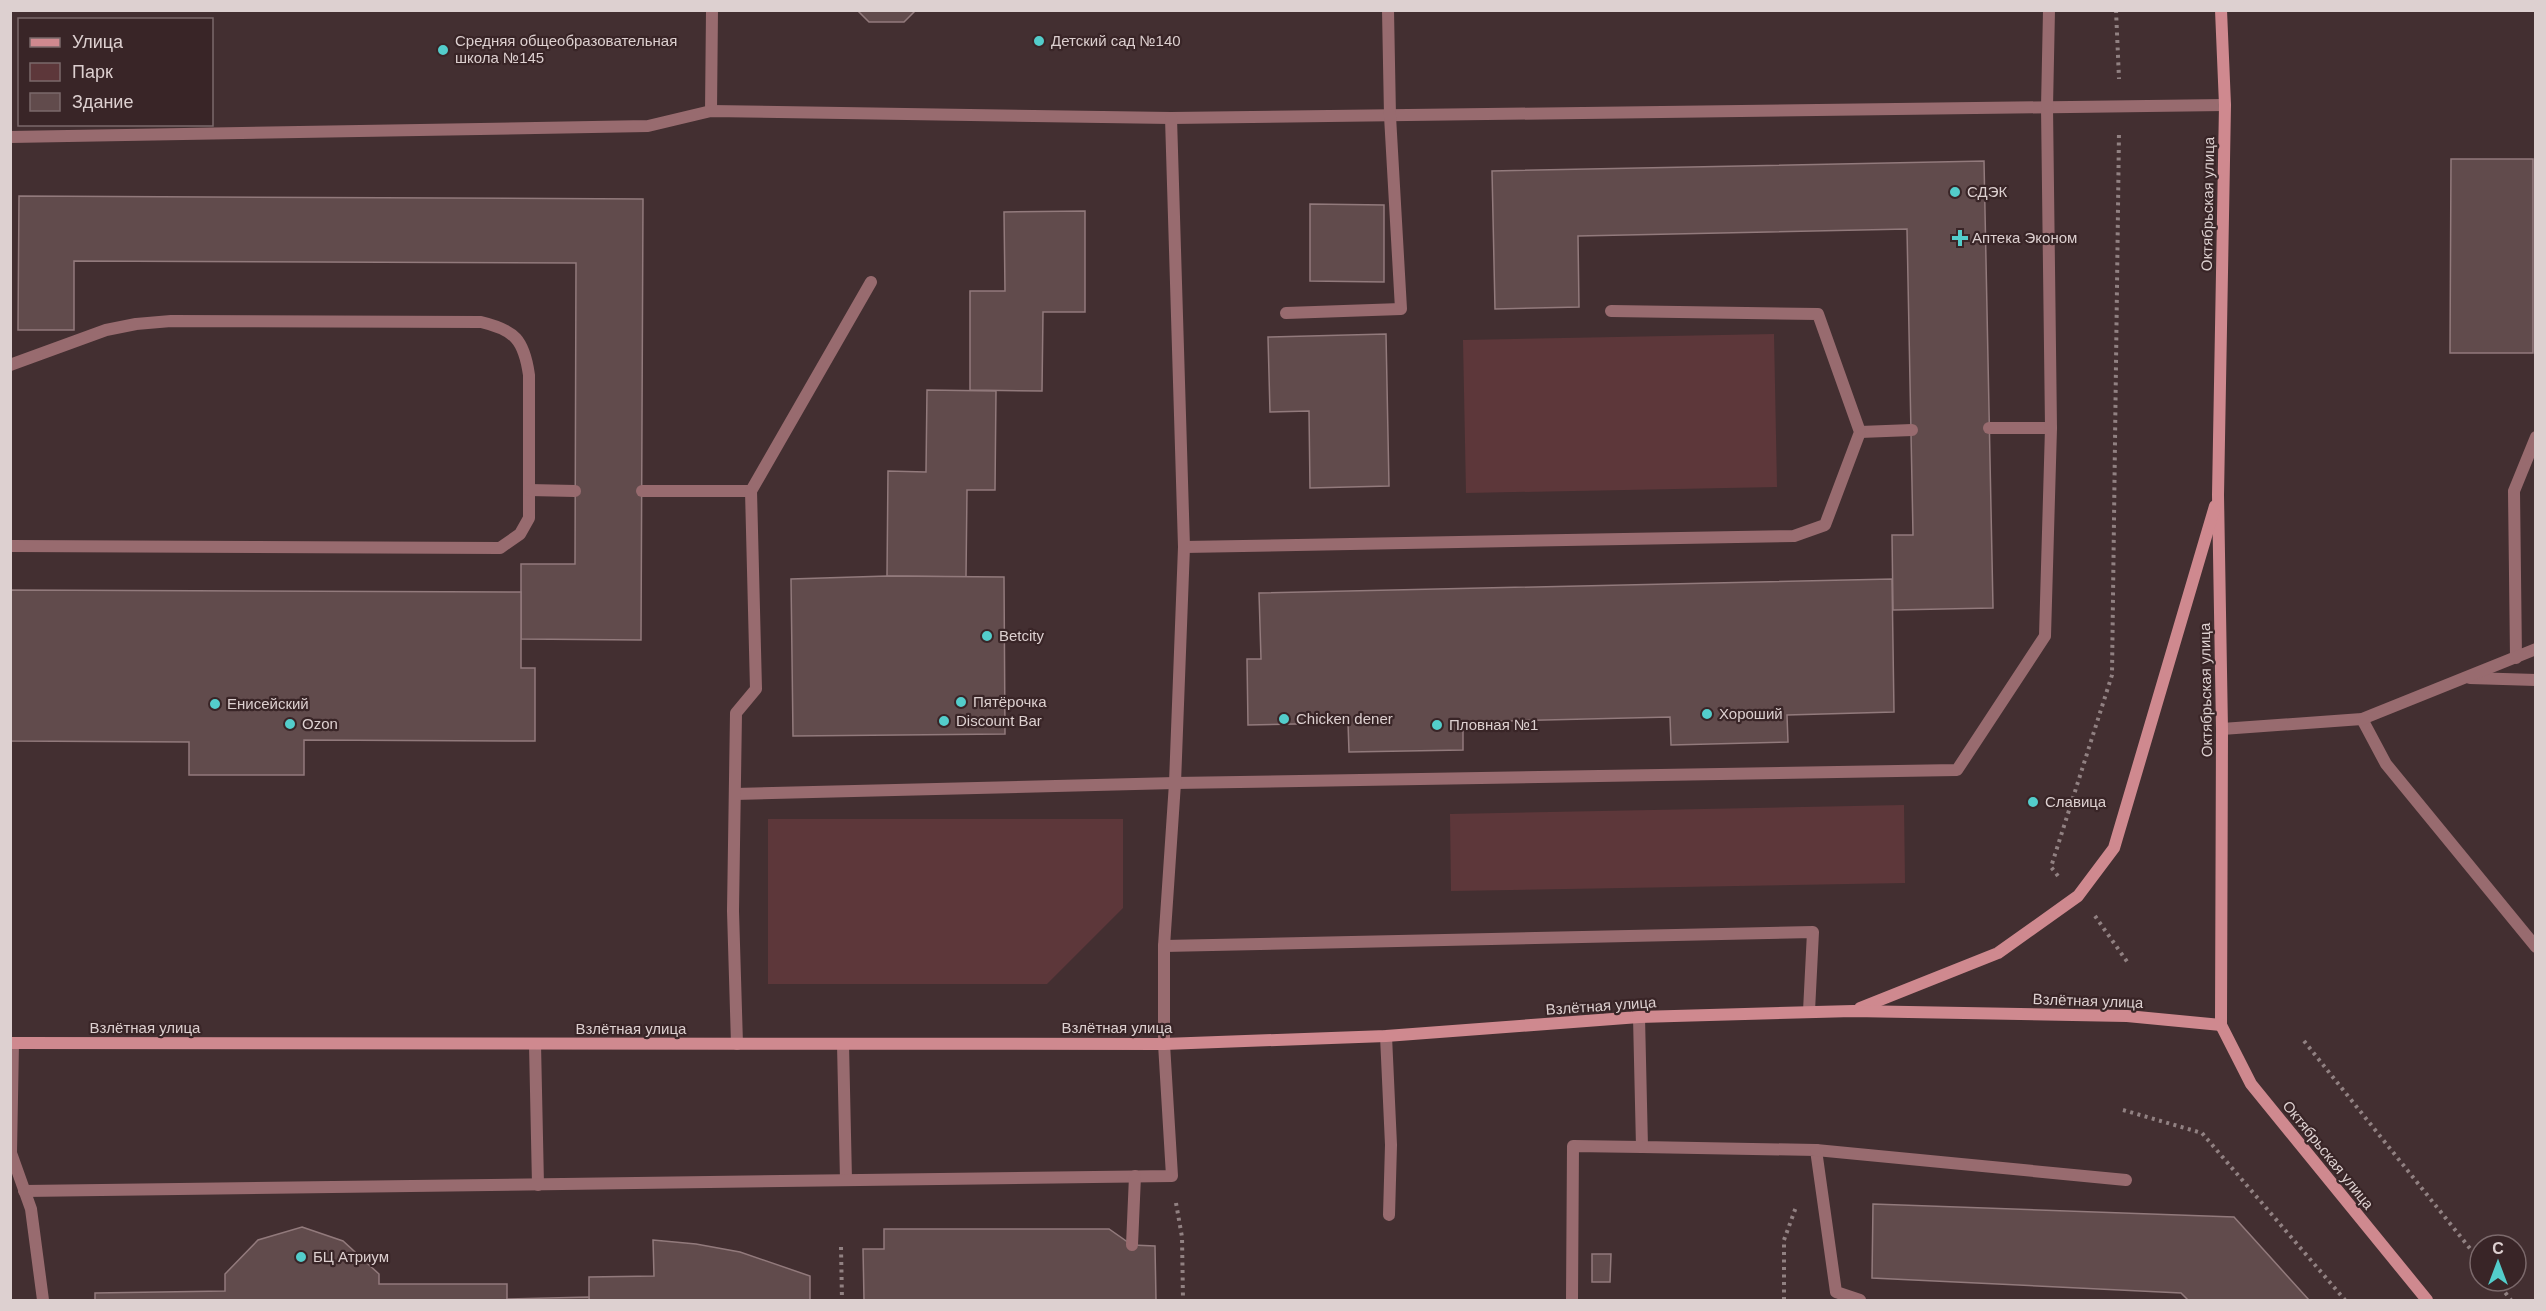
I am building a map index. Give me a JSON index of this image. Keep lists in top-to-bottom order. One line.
{"streets":{"main road":["Октябрьская улица","Взлётная улица"]},"crossings":[["Октябрьская улица","Взлётная улица"]],"places":{"other":["Детский сад №140","Средняя общеобразовательная школа №145","СДЭК","Betcity","Пятёрочка","Енисейский","Хороший","Chicken dener","Discount Bar","Ozon","Пловная №1","Славица","БЦ Атриум"],"health":["Аптека Эконом"]},"legend":["Улица","Парк","Здание"],"north":"top"}
